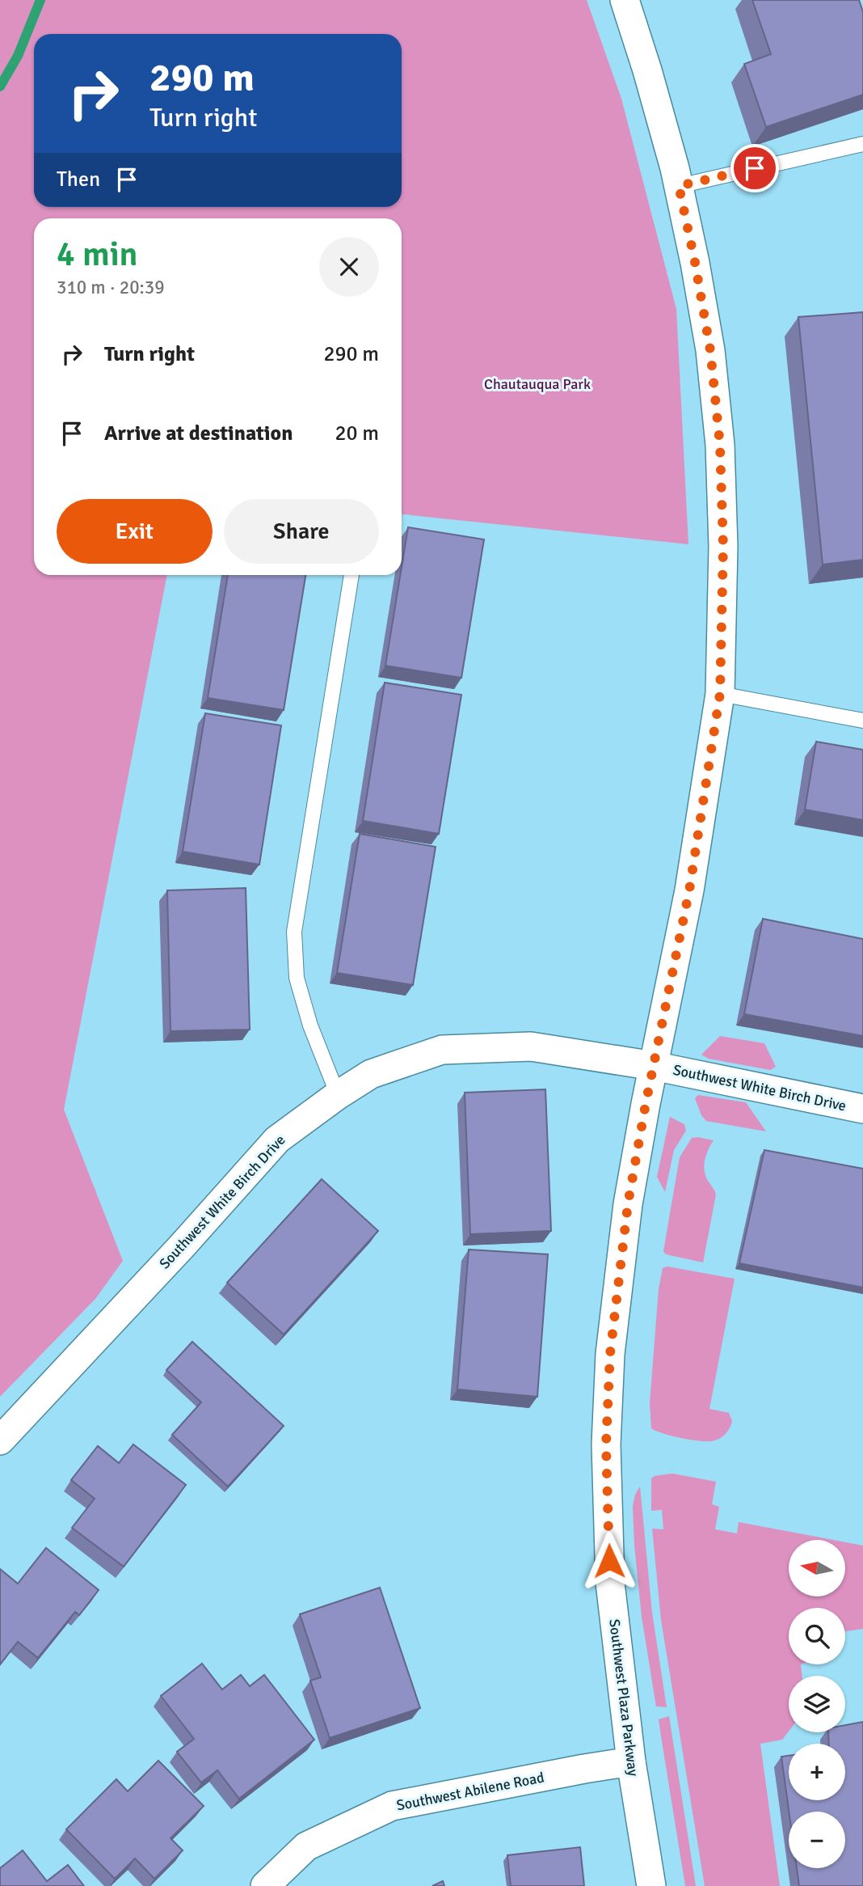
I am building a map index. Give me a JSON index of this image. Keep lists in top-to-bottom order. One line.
{"streets":{"street":["Southwest White Birch Drive","Southwest Plaza Parkway","Southwest Abilene Road"]},"crossings":[["Southwest White Birch Drive","Southwest Plaza Parkway"],["Southwest Plaza Parkway","Southwest Abilene Road"]],"parks":["Chautauqua Park"],"north":"left","page":{"turn":["290 m","Turn right"],"then":"Then","heading":["4 min","310 m · 20:39"],"list":[{"name":"Turn right","value":"290 m"},{"name":"Arrive at destination","value":"20 m"}],"buttons":["Exit","Share"],"map_buttons":["+","−"]}}
